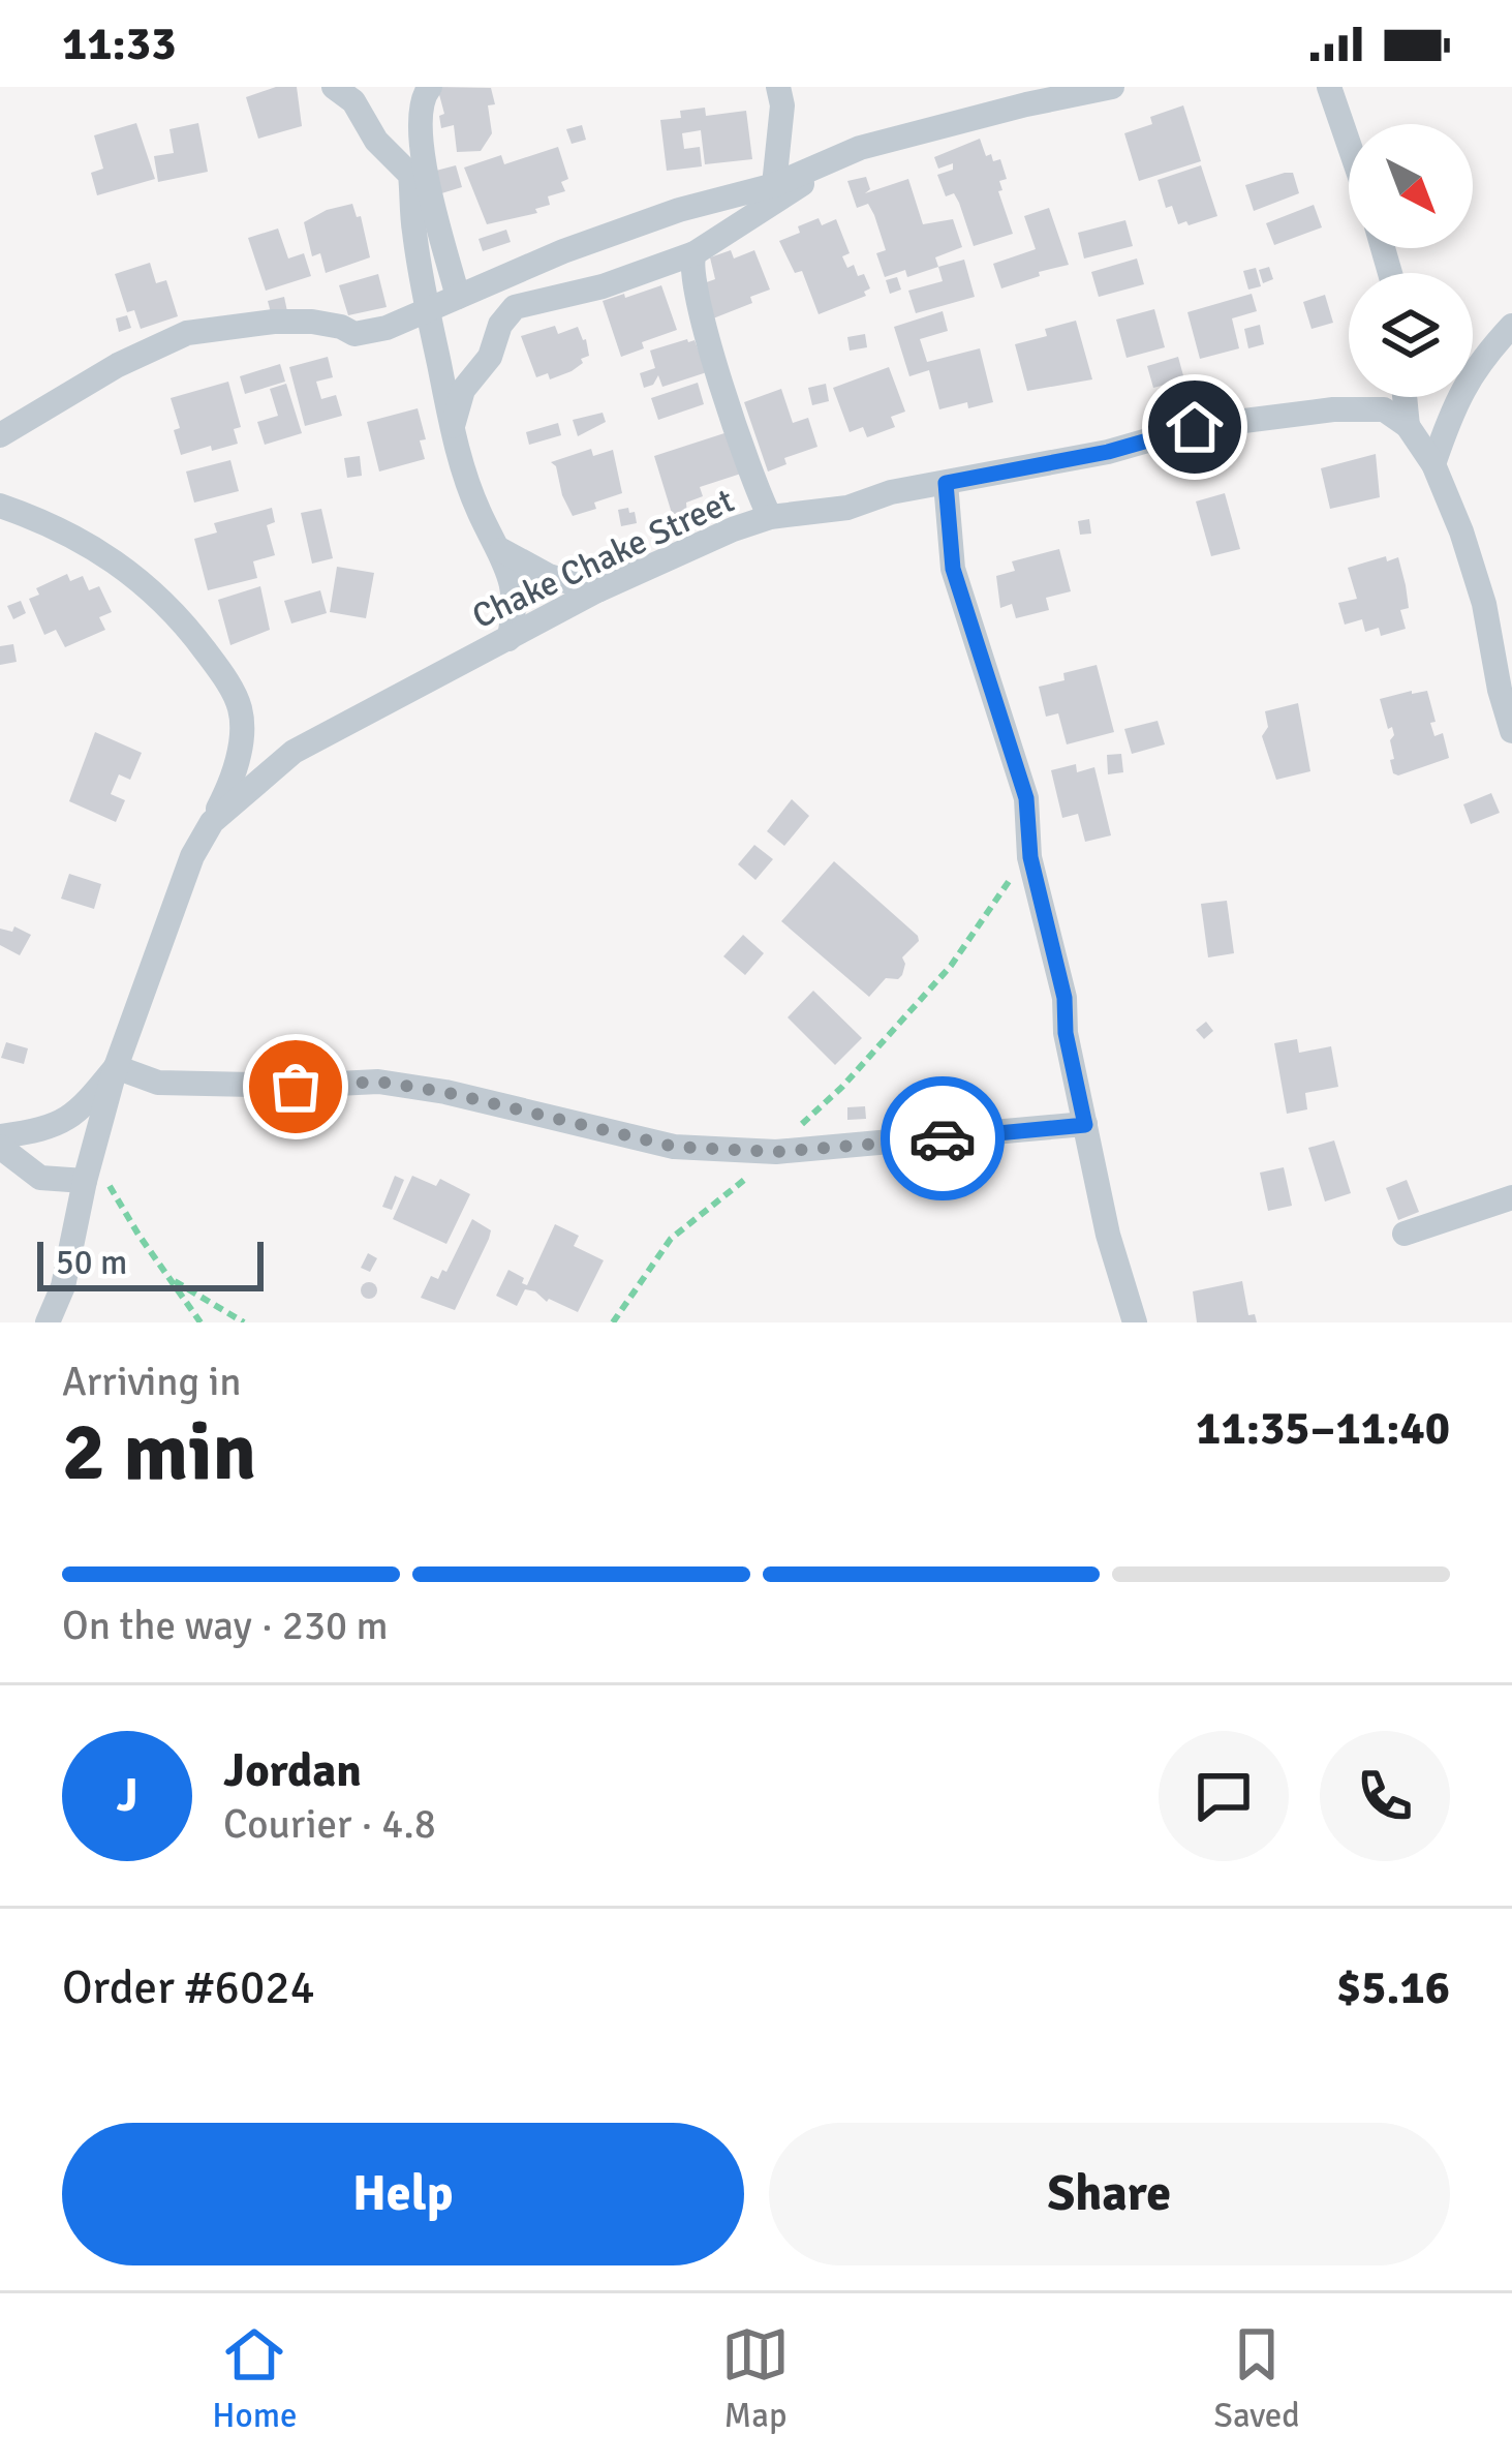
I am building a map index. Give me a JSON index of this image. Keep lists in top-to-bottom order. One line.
{"streets":{"street":["Chake Chake Street"]},"scale_bar":"50 m","north":"bottom right","page":{"status":"11:33","scale":"50 m","heading":["2 min","Arriving in","11:35–11:40"],"panel":["Jordan","Courier · 4.8","Order #6024","$5.16"],"bar":"On the way · 230 m","round":"J","buttons":["Help","Share"],"tabs":["Home","Map","Saved"]}}
